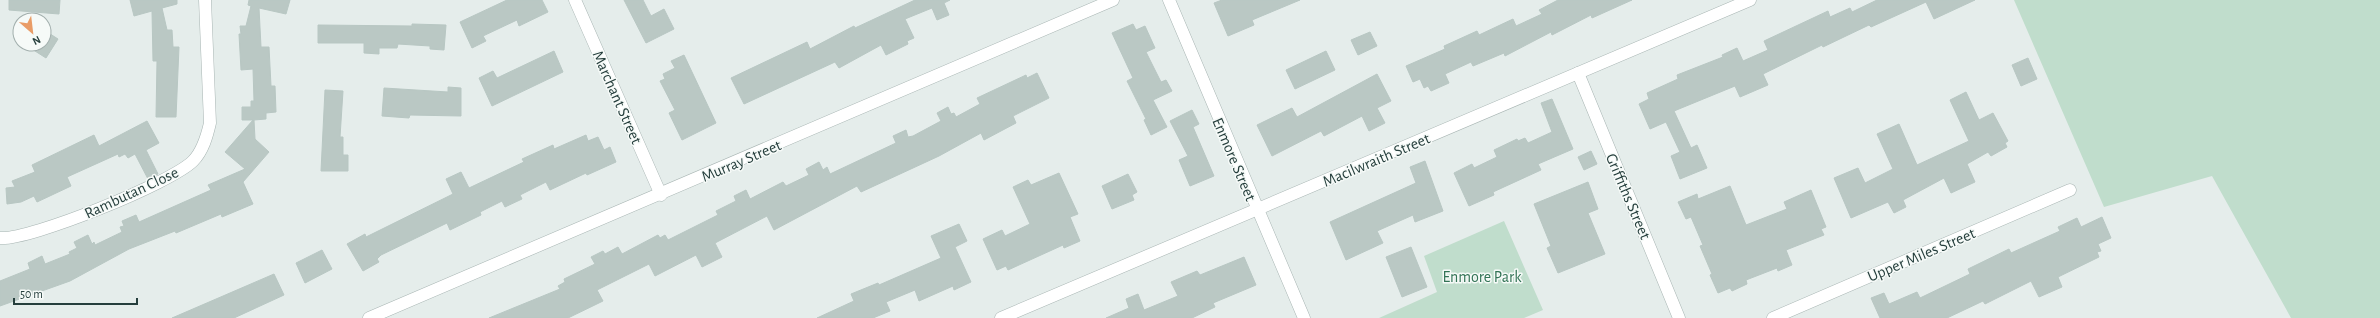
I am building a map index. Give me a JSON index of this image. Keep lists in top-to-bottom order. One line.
{"streets":{"street":["Marchant Street","Enmore Street","Macilwraith Street","Murray Street","Rambutan Close","Griffiths Street","Upper Miles Street"]},"crossings":[["Marchant Street","Murray Street"],["Enmore Street","Macilwraith Street"],["Macilwraith Street","Griffiths Street"]],"parks":["Enmore Park"],"scale_bar":"50 m","north":"bottom right"}
